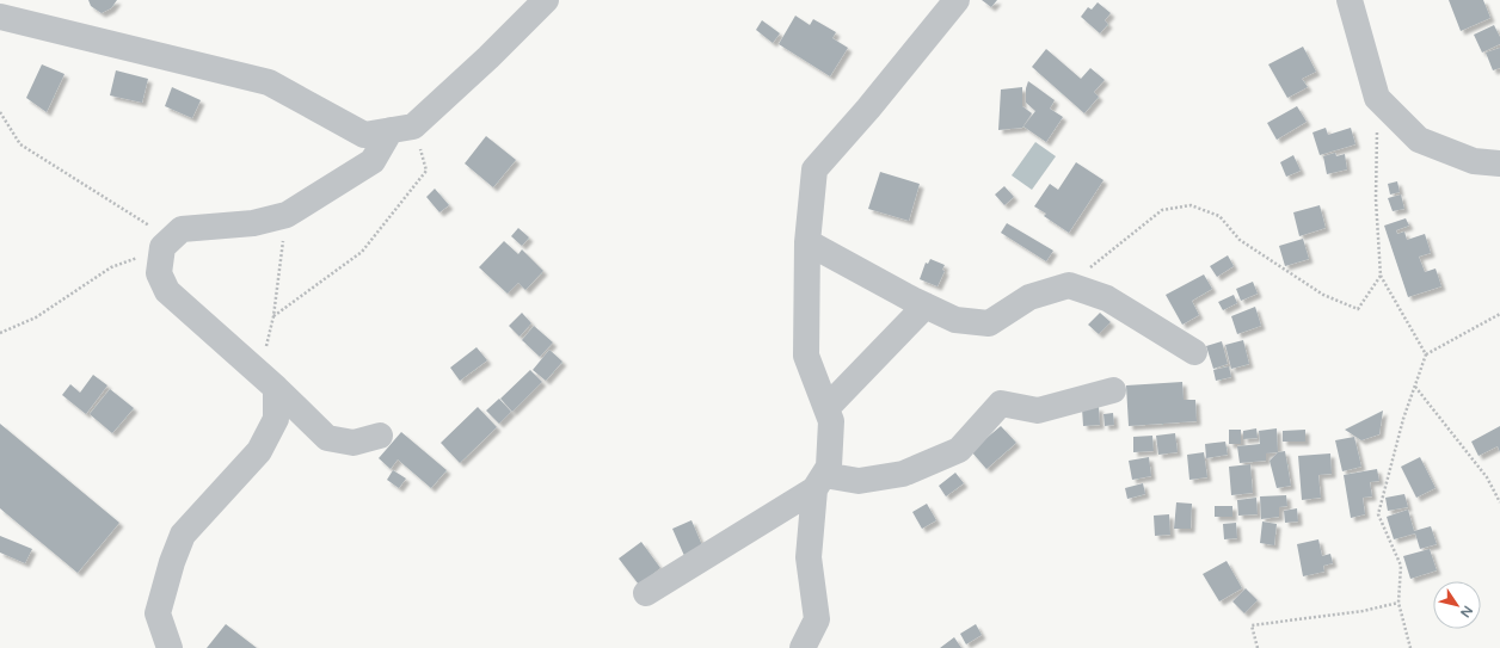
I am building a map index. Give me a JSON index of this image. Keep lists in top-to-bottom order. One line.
{"north":"bottom right"}
